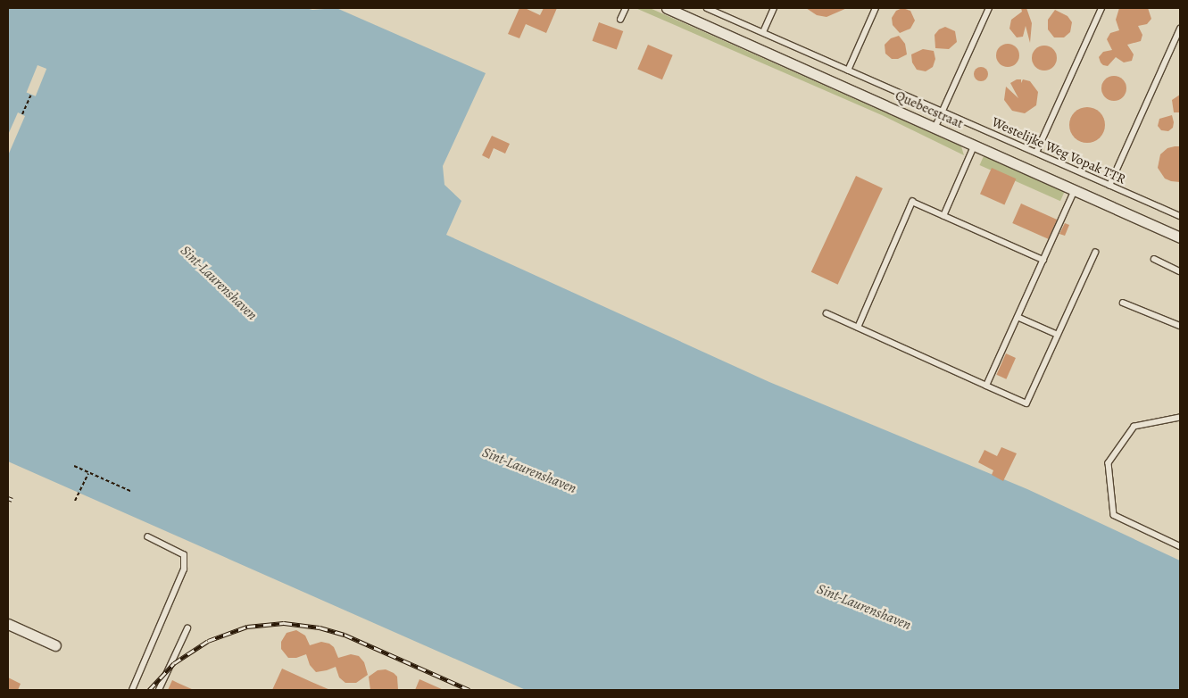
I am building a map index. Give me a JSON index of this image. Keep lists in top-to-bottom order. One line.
{"streets":{"street":["Quebecstraat"],"lane":["Westelijke Weg Vopak TTR"]},"water":["Sint-Laurenshaven"]}
